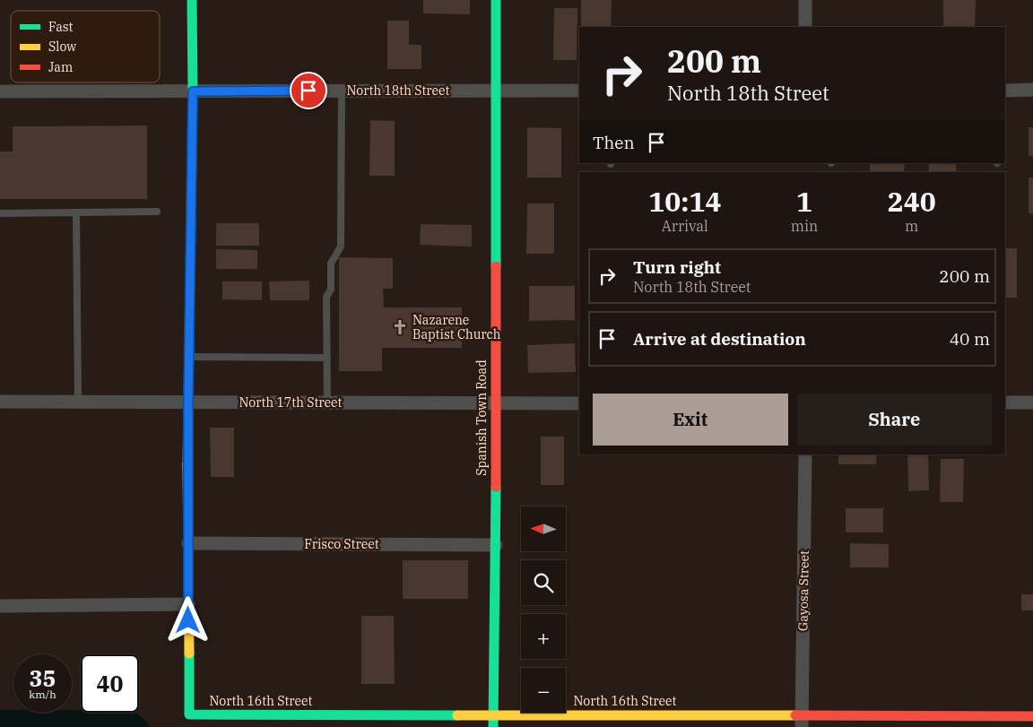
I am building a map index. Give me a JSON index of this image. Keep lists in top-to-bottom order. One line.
{"streets":{"street":["North 18th Street","North 17th Street","Spanish Town Road","Frisco Street","Gayosa Street","North 16th Street"]},"crossings":[["North 18th Street","Spanish Town Road"],["North 17th Street","Spanish Town Road"],["Spanish Town Road","Frisco Street"],["Spanish Town Road","North 16th Street"],["Gayosa Street","North 16th Street"]],"places":{"church":["Nazarene Baptist Church"]},"legend":["Fast","Slow","Jam"],"north":"left","page":{"turn":["200 m","North 18th Street"],"then":"Then","eta":["10:14","Arrival","1","min","240","m"],"list":[{"name":"Turn right","note":"North 18th Street","value":"200 m"},{"name":"Arrive at destination","value":"40 m"}],"buttons":["Exit","Share"],"map_buttons":["+","−"],"speed":"35 km/h","limit":"40"}}
